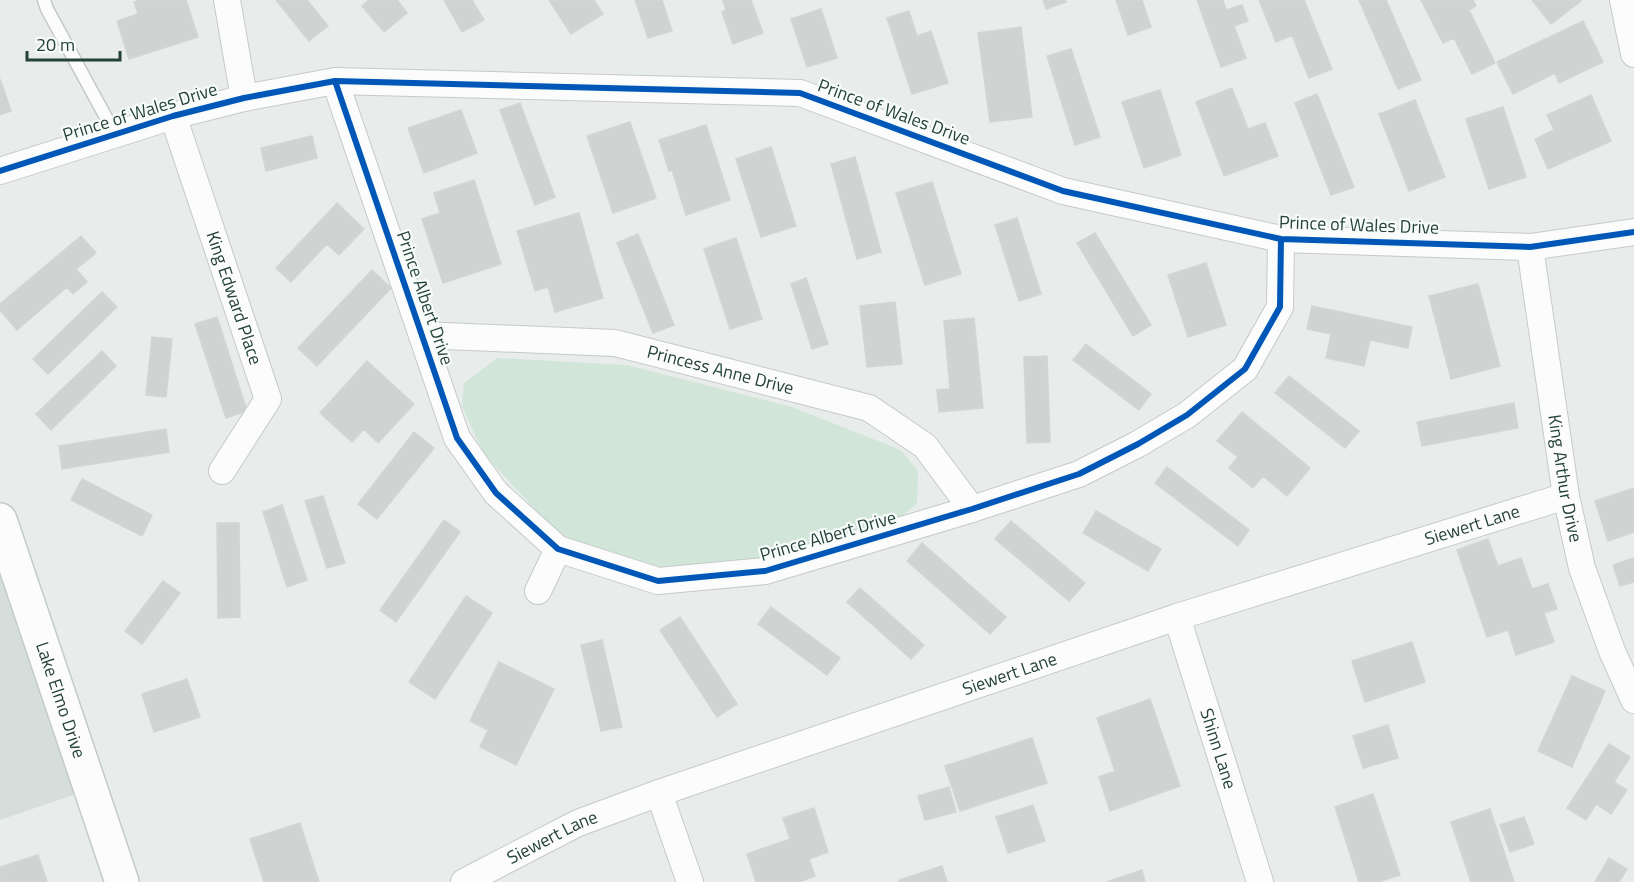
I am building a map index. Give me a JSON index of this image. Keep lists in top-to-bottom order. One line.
{"streets":{"main road":["Lake Elmo Drive"],"street":["Prince of Wales Drive","King Edward Place","Prince Albert Drive","Princess Anne Drive","King Arthur Drive","Siewert Lane","Shinn Lane"]},"crossings":[["Prince of Wales Drive","King Edward Place"],["Prince of Wales Drive","Prince Albert Drive"],["Prince of Wales Drive","King Arthur Drive"],["Prince Albert Drive","Princess Anne Drive"],["King Arthur Drive","Siewert Lane"],["Siewert Lane","Shinn Lane"]],"scale_bar":"20 m"}
